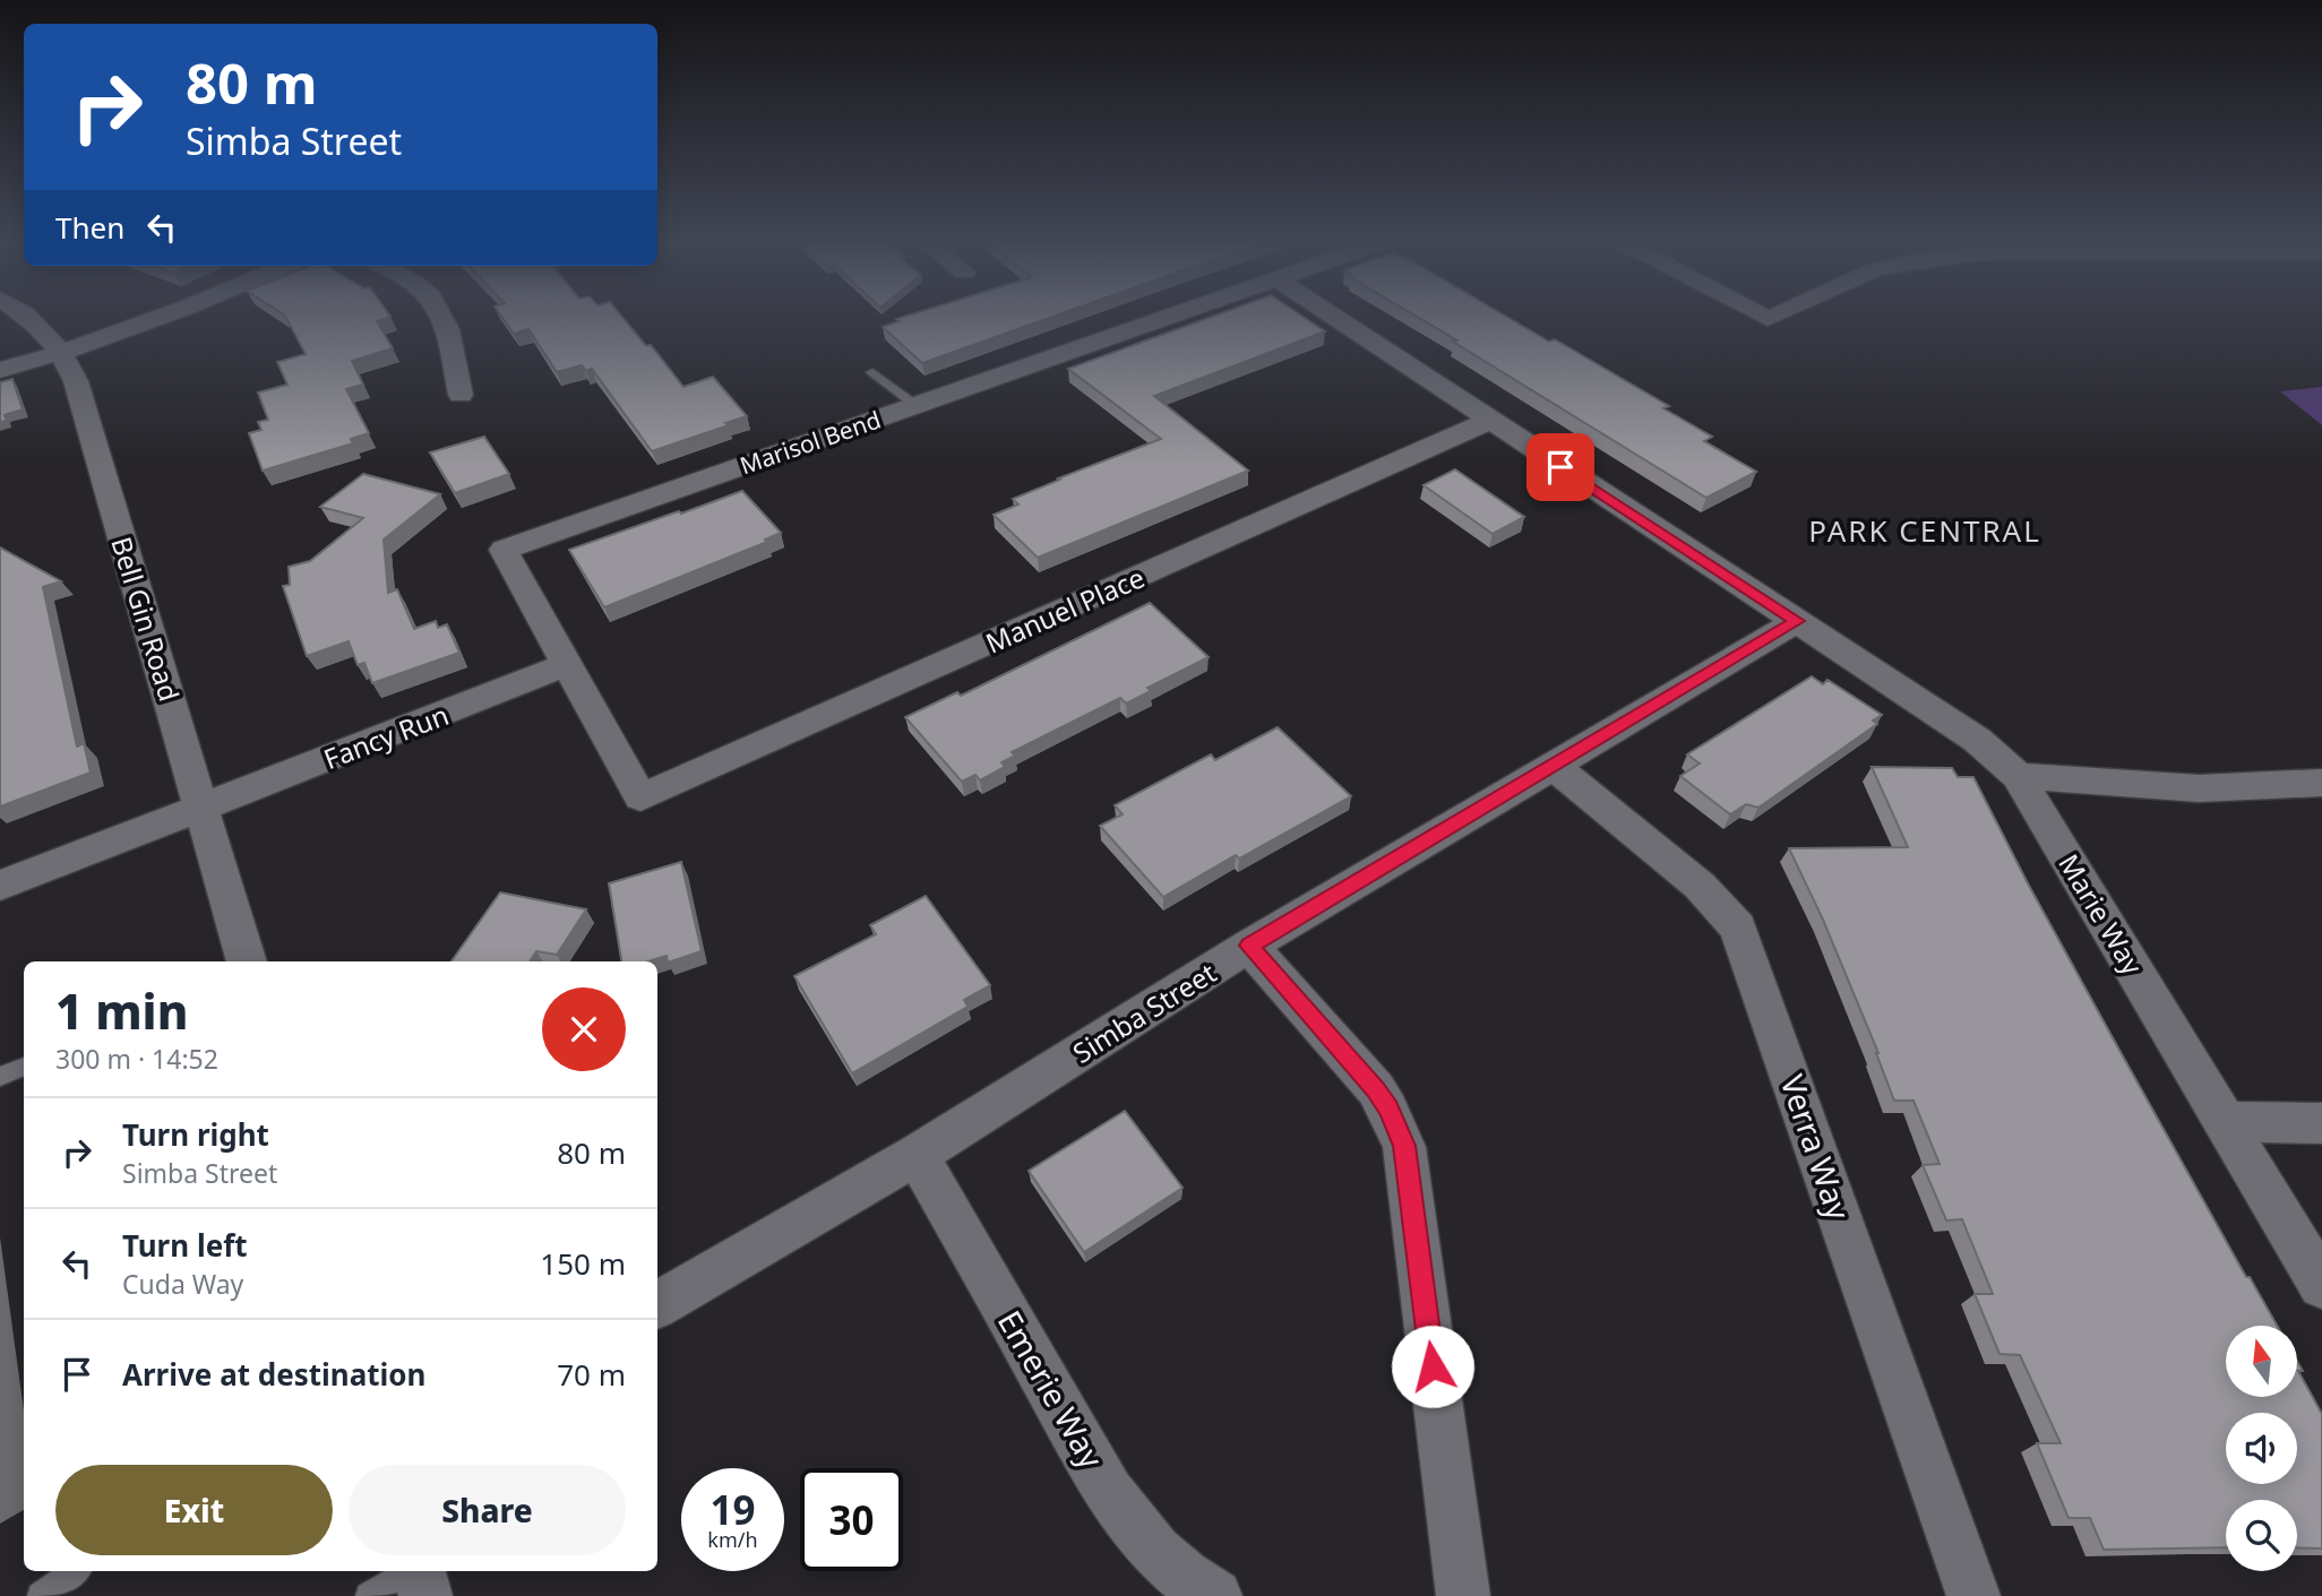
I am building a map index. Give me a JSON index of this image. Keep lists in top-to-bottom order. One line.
{"streets":{"street":["Marisol Bend","Manuel Place","Bell Gin Road","Fancy Run","Marie Way","Simba Street","Verra Way","Emerie Way"]},"crossings":[["Marisol Bend","Manuel Place"],["Marisol Bend","Fancy Run"],["Manuel Place","Marie Way"],["Bell Gin Road","Fancy Run"],["Marie Way","Simba Street"],["Simba Street","Verra Way"],["Simba Street","Emerie Way"]],"districts":["PARK CENTRAL"],"north":"top","page":{"turn":["80 m","Simba Street"],"then":"Then","heading":["1 min","300 m · 14:52"],"list":[{"name":"Turn right","note":"Simba Street","value":"80 m"},{"name":"Turn left","note":"Cuda Way","value":"150 m"},{"name":"Arrive at destination","value":"70 m"}],"buttons":["Exit","Share"],"speed":"19 km/h","limit":"30"}}
